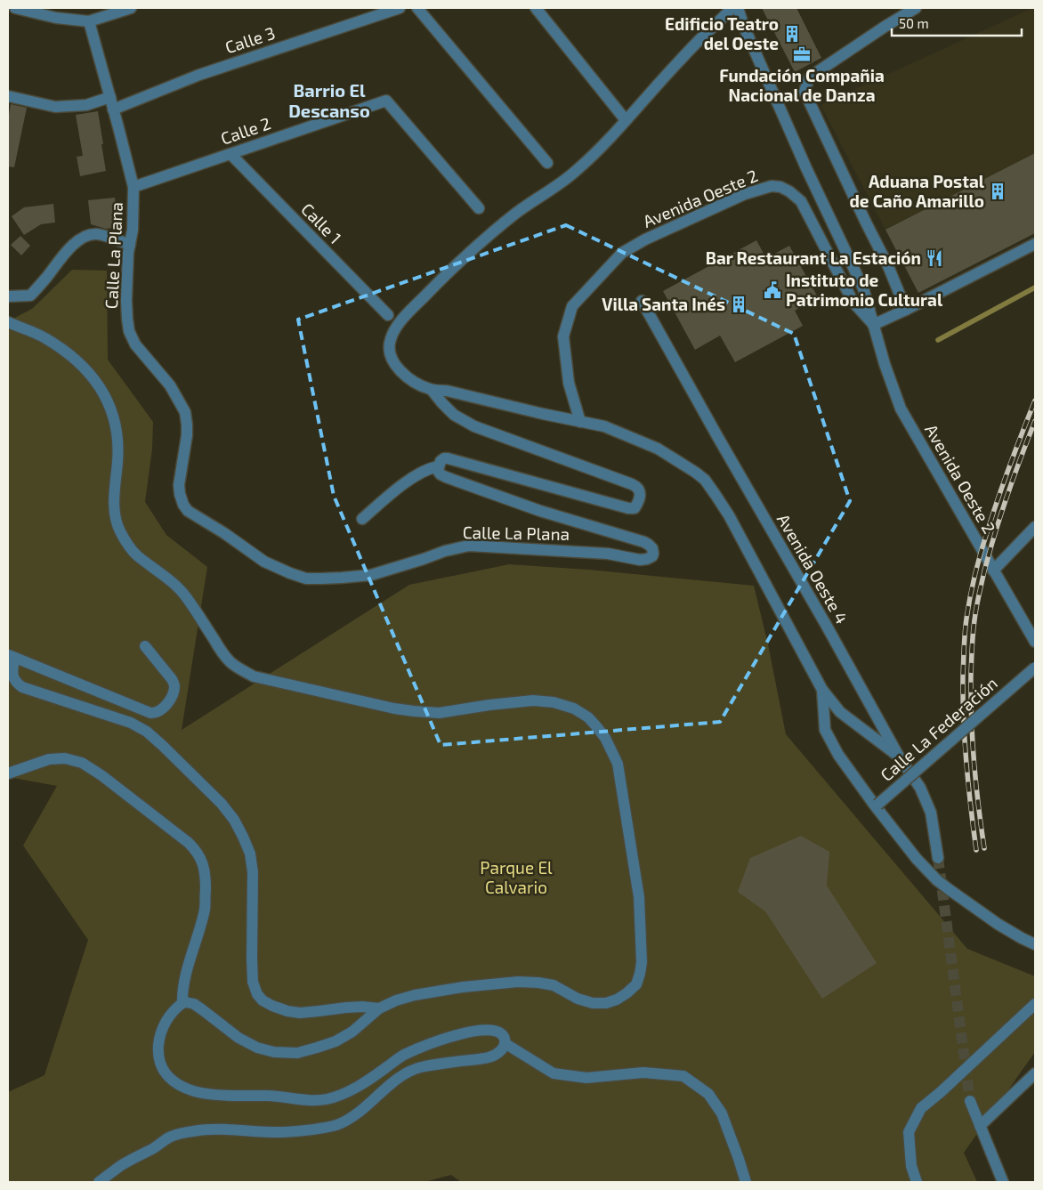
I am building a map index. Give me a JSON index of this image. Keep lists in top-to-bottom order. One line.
{"streets":{"street":["Calle 3","Calle 2","Avenida Oeste 2","Calle 1","Calle La Plana","Avenida Oeste 4","Calle La Federación"]},"crossings":[["Calle 3","Calle La Plana"],["Calle 2","Calle 1"],["Calle 2","Calle La Plana"]],"districts":["Barrio El Descanso"],"parks":["Parque El Calvario"],"places":{"building":["Edificio Teatro del Oeste","Aduana Postal de Caño Amarillo","Villa Santa Inés"],"office":["Fundación Compañia Nacional de Danza"],"restaurant":["Bar Restaurant La Estación"],"public building":["Instituto de Patrimonio Cultural"]},"scale_bar":"50 m"}
